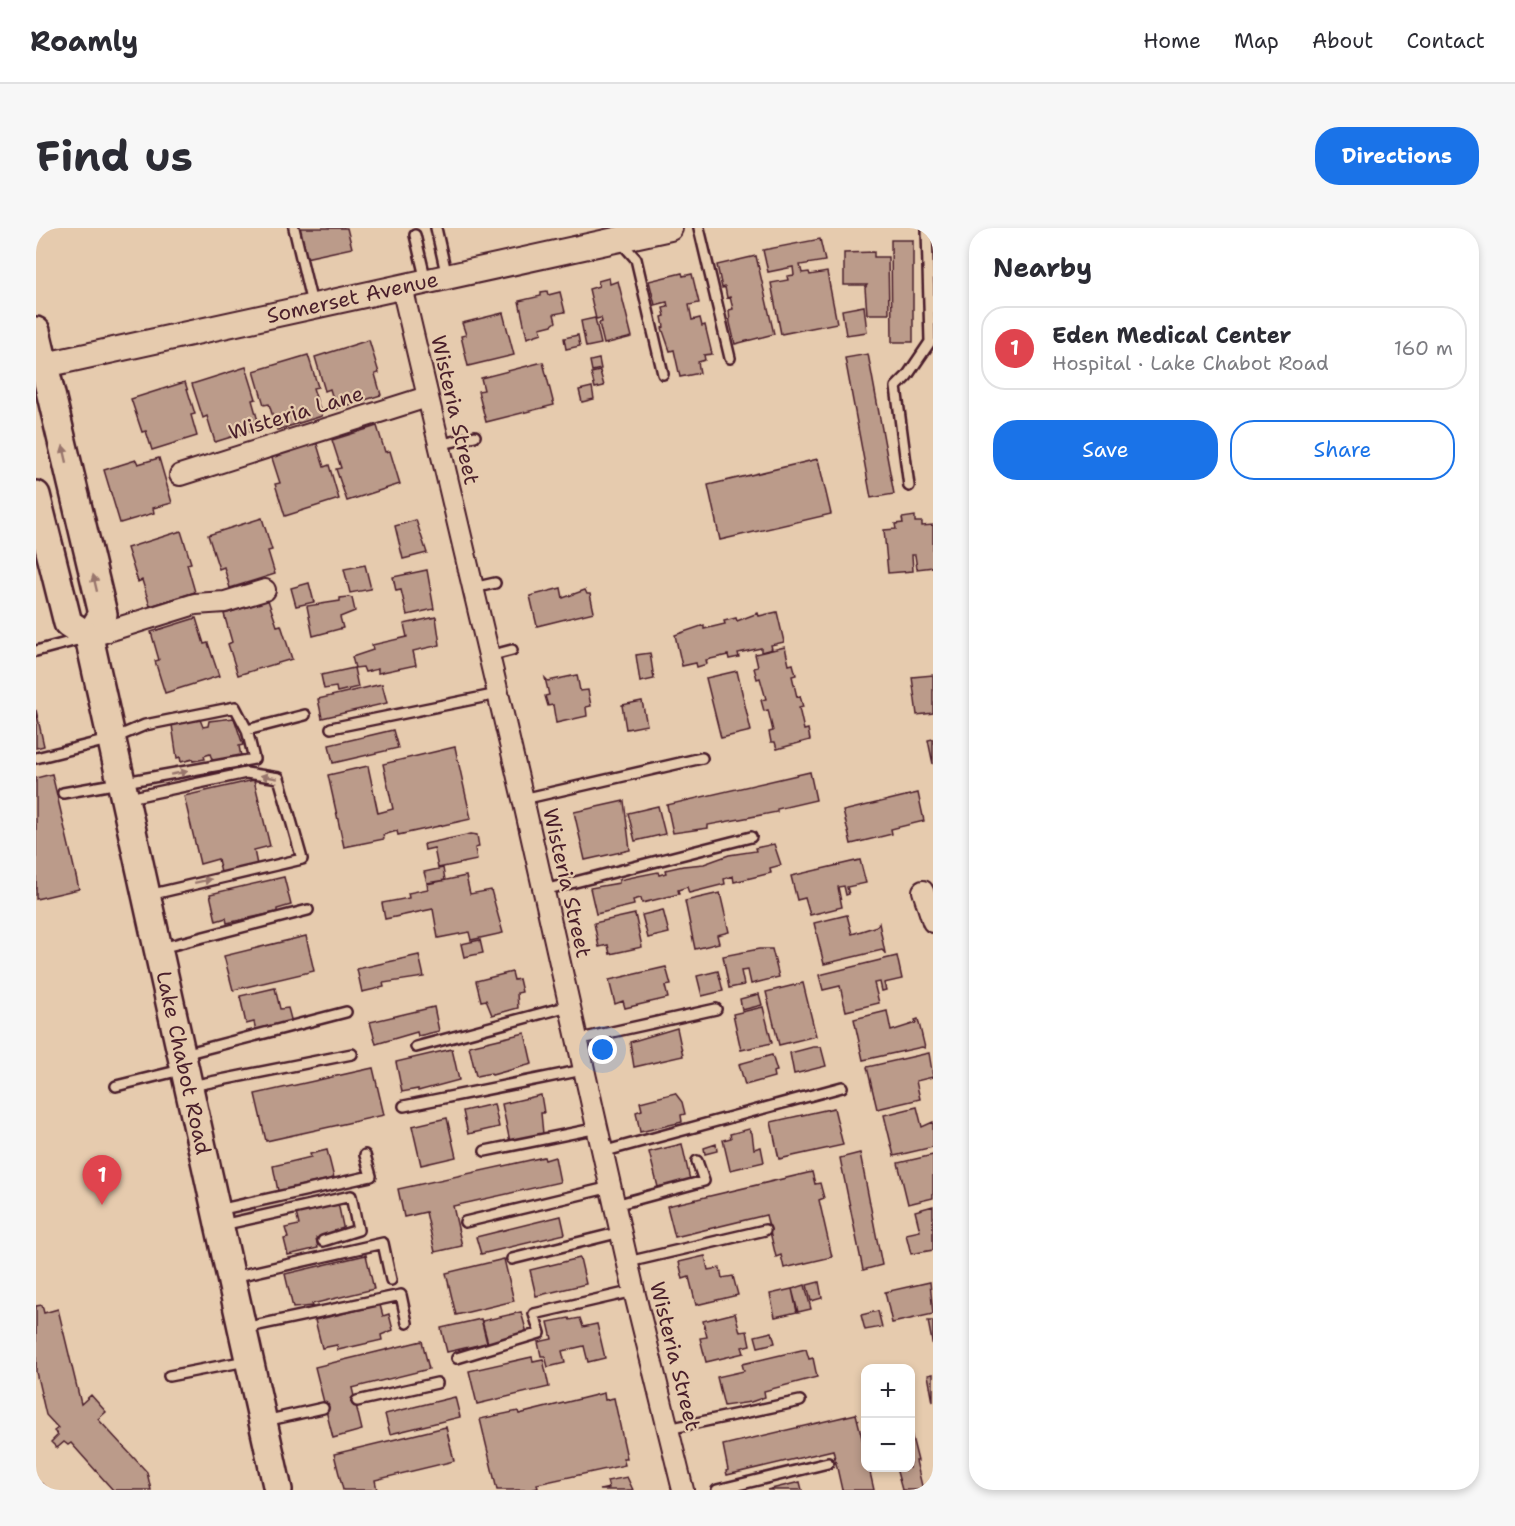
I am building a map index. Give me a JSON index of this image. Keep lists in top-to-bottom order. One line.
{"streets":{"main road":["Lake Chabot Road"],"street":["Somerset Avenue","Wisteria Street","Wisteria Lane"]},"crossings":[["Somerset Avenue","Wisteria Street"],["Wisteria Street","Wisteria Lane"]],"page":{"header":"Roamly","nav":["Home","Map","About","Contact"],"buttons":["Directions",["Save","Share"]],"title":"Find us","heading":"Nearby","list":[{"mark":"1","name":"Eden Medical Center","note":"Hospital · Lake Chabot Road","value":"160 m"}],"pins":"1","map_buttons":["+","−"]}}
